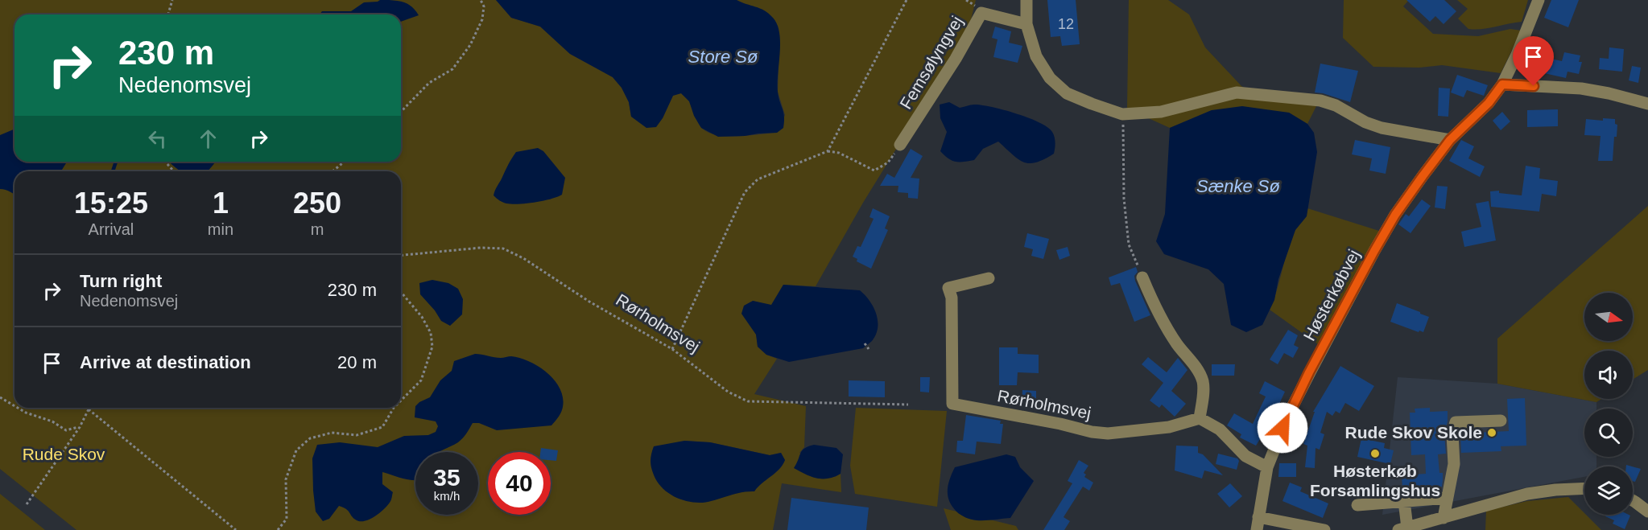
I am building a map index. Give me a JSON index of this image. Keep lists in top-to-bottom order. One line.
{"streets":{"street":["Femsølyngvej","Høsterkøbvej","Rørholmsvej"]},"water":["Store Sø","Sænke Sø"],"parks":["Rude Skov"],"places":["Rude Skov Skole","Høsterkøb Forsamlingshus"],"house_numbers":["12"],"north":"right","page":{"turn":["230 m","Nedenomsvej"],"eta":["15:25","Arrival","1","min","250","m"],"list":[{"name":"Turn right","note":"Nedenomsvej","value":"230 m"},{"name":"Arrive at destination","value":"20 m"}],"speed":"35 km/h","limit":"40"}}
